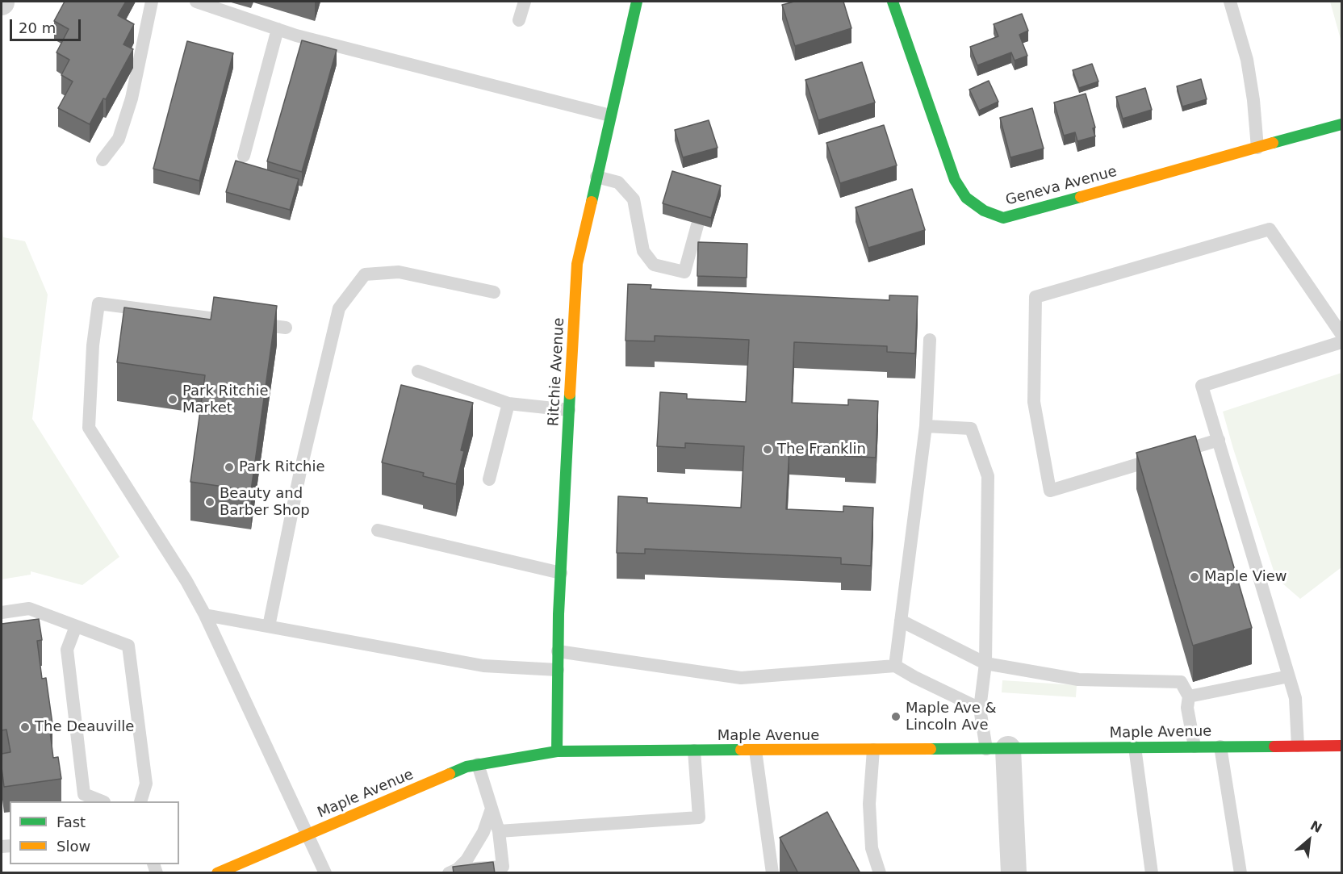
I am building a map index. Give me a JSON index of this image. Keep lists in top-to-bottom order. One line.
{"streets":{"street":["Geneva Avenue","Ritchie Avenue","Maple Avenue"]},"crossings":[["Ritchie Avenue","Maple Avenue"]],"places":["Park Ritchie Market","The Franklin","Park Ritchie","Beauty and Barber Shop","Maple View","Maple Ave & Lincoln Ave","The Deauville"],"legend":["Fast","Slow"],"scale_bar":"20 m","north":"top right"}
